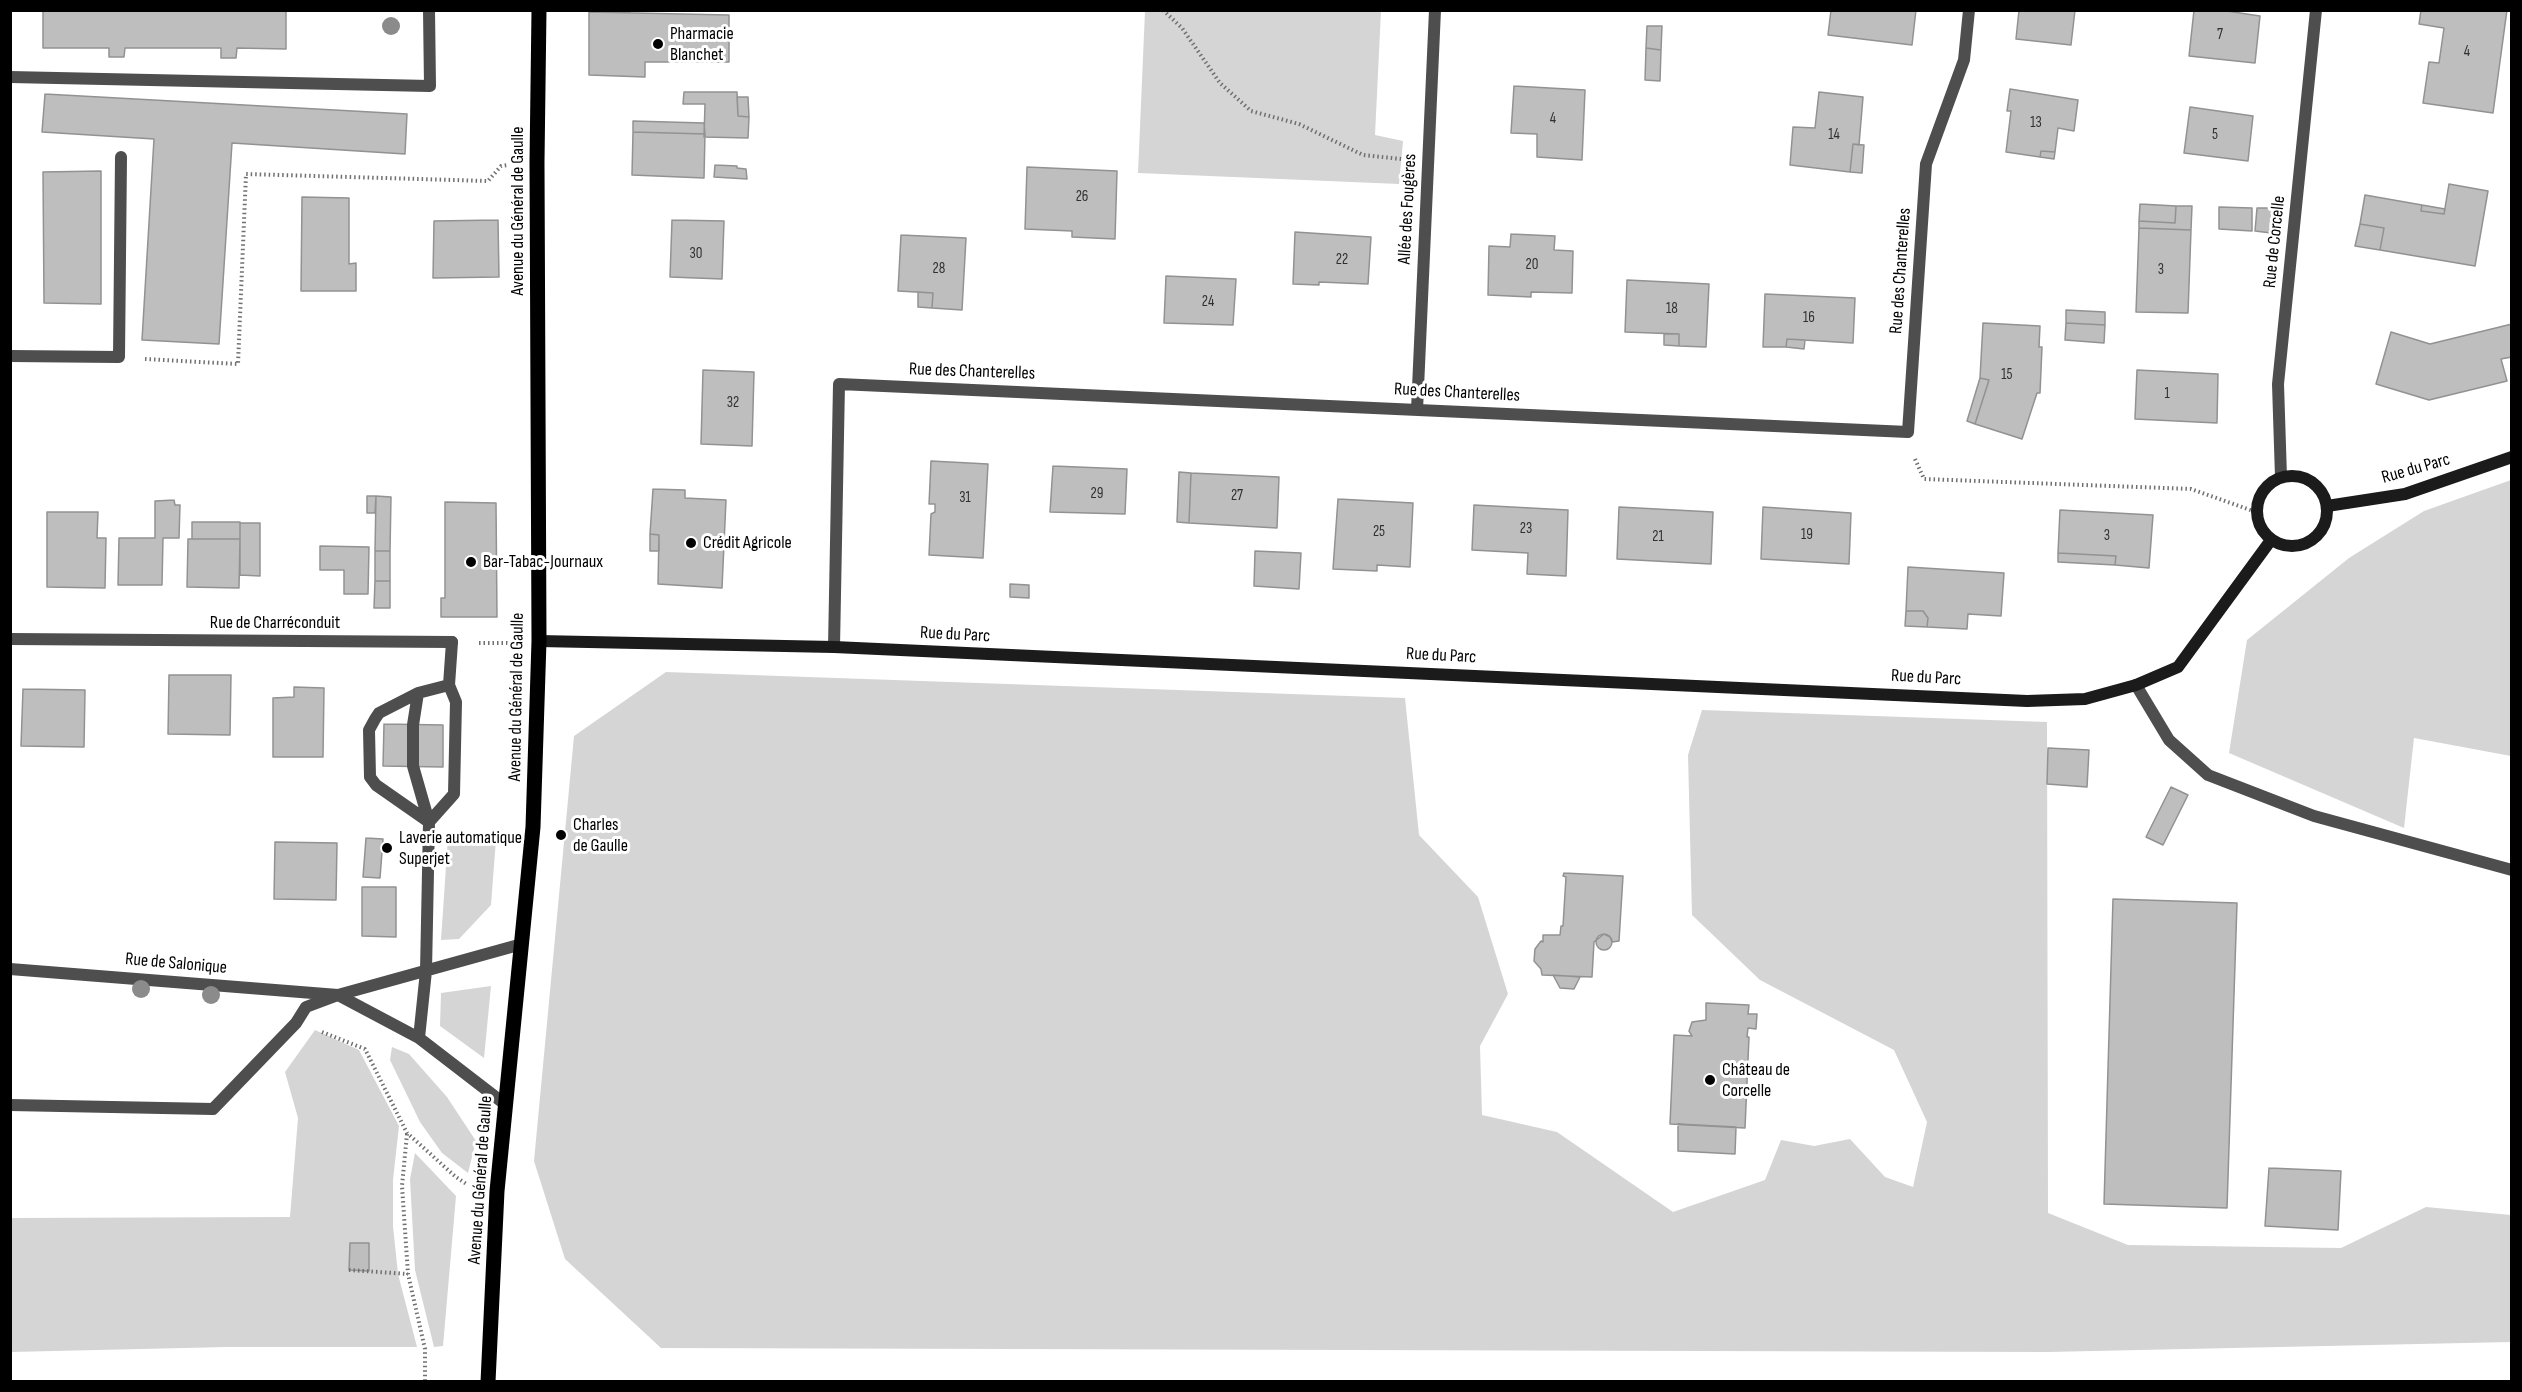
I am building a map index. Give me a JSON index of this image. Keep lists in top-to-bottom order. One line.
{"streets":{"main road":["Avenue du Général de Gaulle"],"street":["Allée des Fougères","Rue de Corcelle","Rue des Chanterelles","Rue du Parc","Rue de Charréconduit","Rue de Salonique"]},"crossings":[["Allée des Fougères","Rue des Chanterelles"],["Avenue du Général de Gaulle","Rue du Parc"],["Avenue du Général de Gaulle","Rue de Salonique"],["Rue de Corcelle","Rue du Parc"],["Rue des Chanterelles","Rue du Parc"]],"places":["Pharmacie Blanchet","Crédit Agricole","Bar-Tabac-Journaux","Charles de Gaulle","Laverie automatique Superjet","Château de Corcelle"],"house_numbers":["7","4","4","13","14","5","26","30","22","20","28","3","24","18","16","15","1","32","29","27","31","23","25","19","3","21"]}
